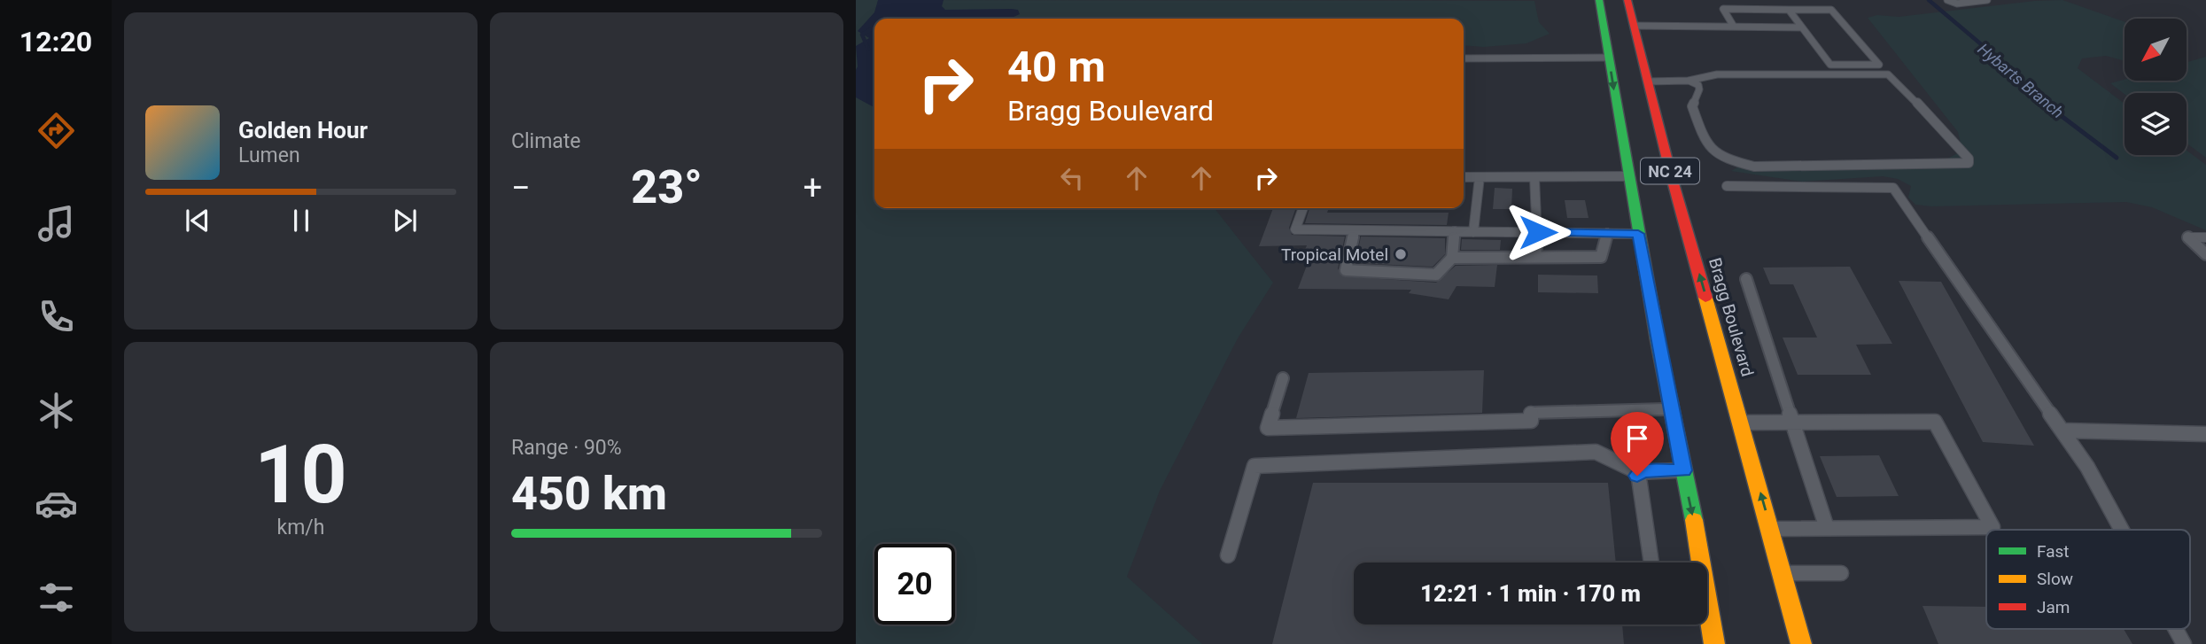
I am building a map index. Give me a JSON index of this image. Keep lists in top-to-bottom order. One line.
{"streets":{"main road":["NC 24","Bragg Boulevard"]},"water":["Hybarts Branch"],"places":["Tropical Motel"],"legend":["Fast","Slow","Jam"],"north":"bottom left","page":{"tabs":"12:20","tile":["Climate",["10","km/h"],["Range · 90%","450 km"]],"turn":["40 m","Bragg Boulevard"],"song":["Golden Hour","Lumen"],"heat":["−","23°","+"],"limit":"20","trip":"12:21 · 1 min · 170 m"}}
